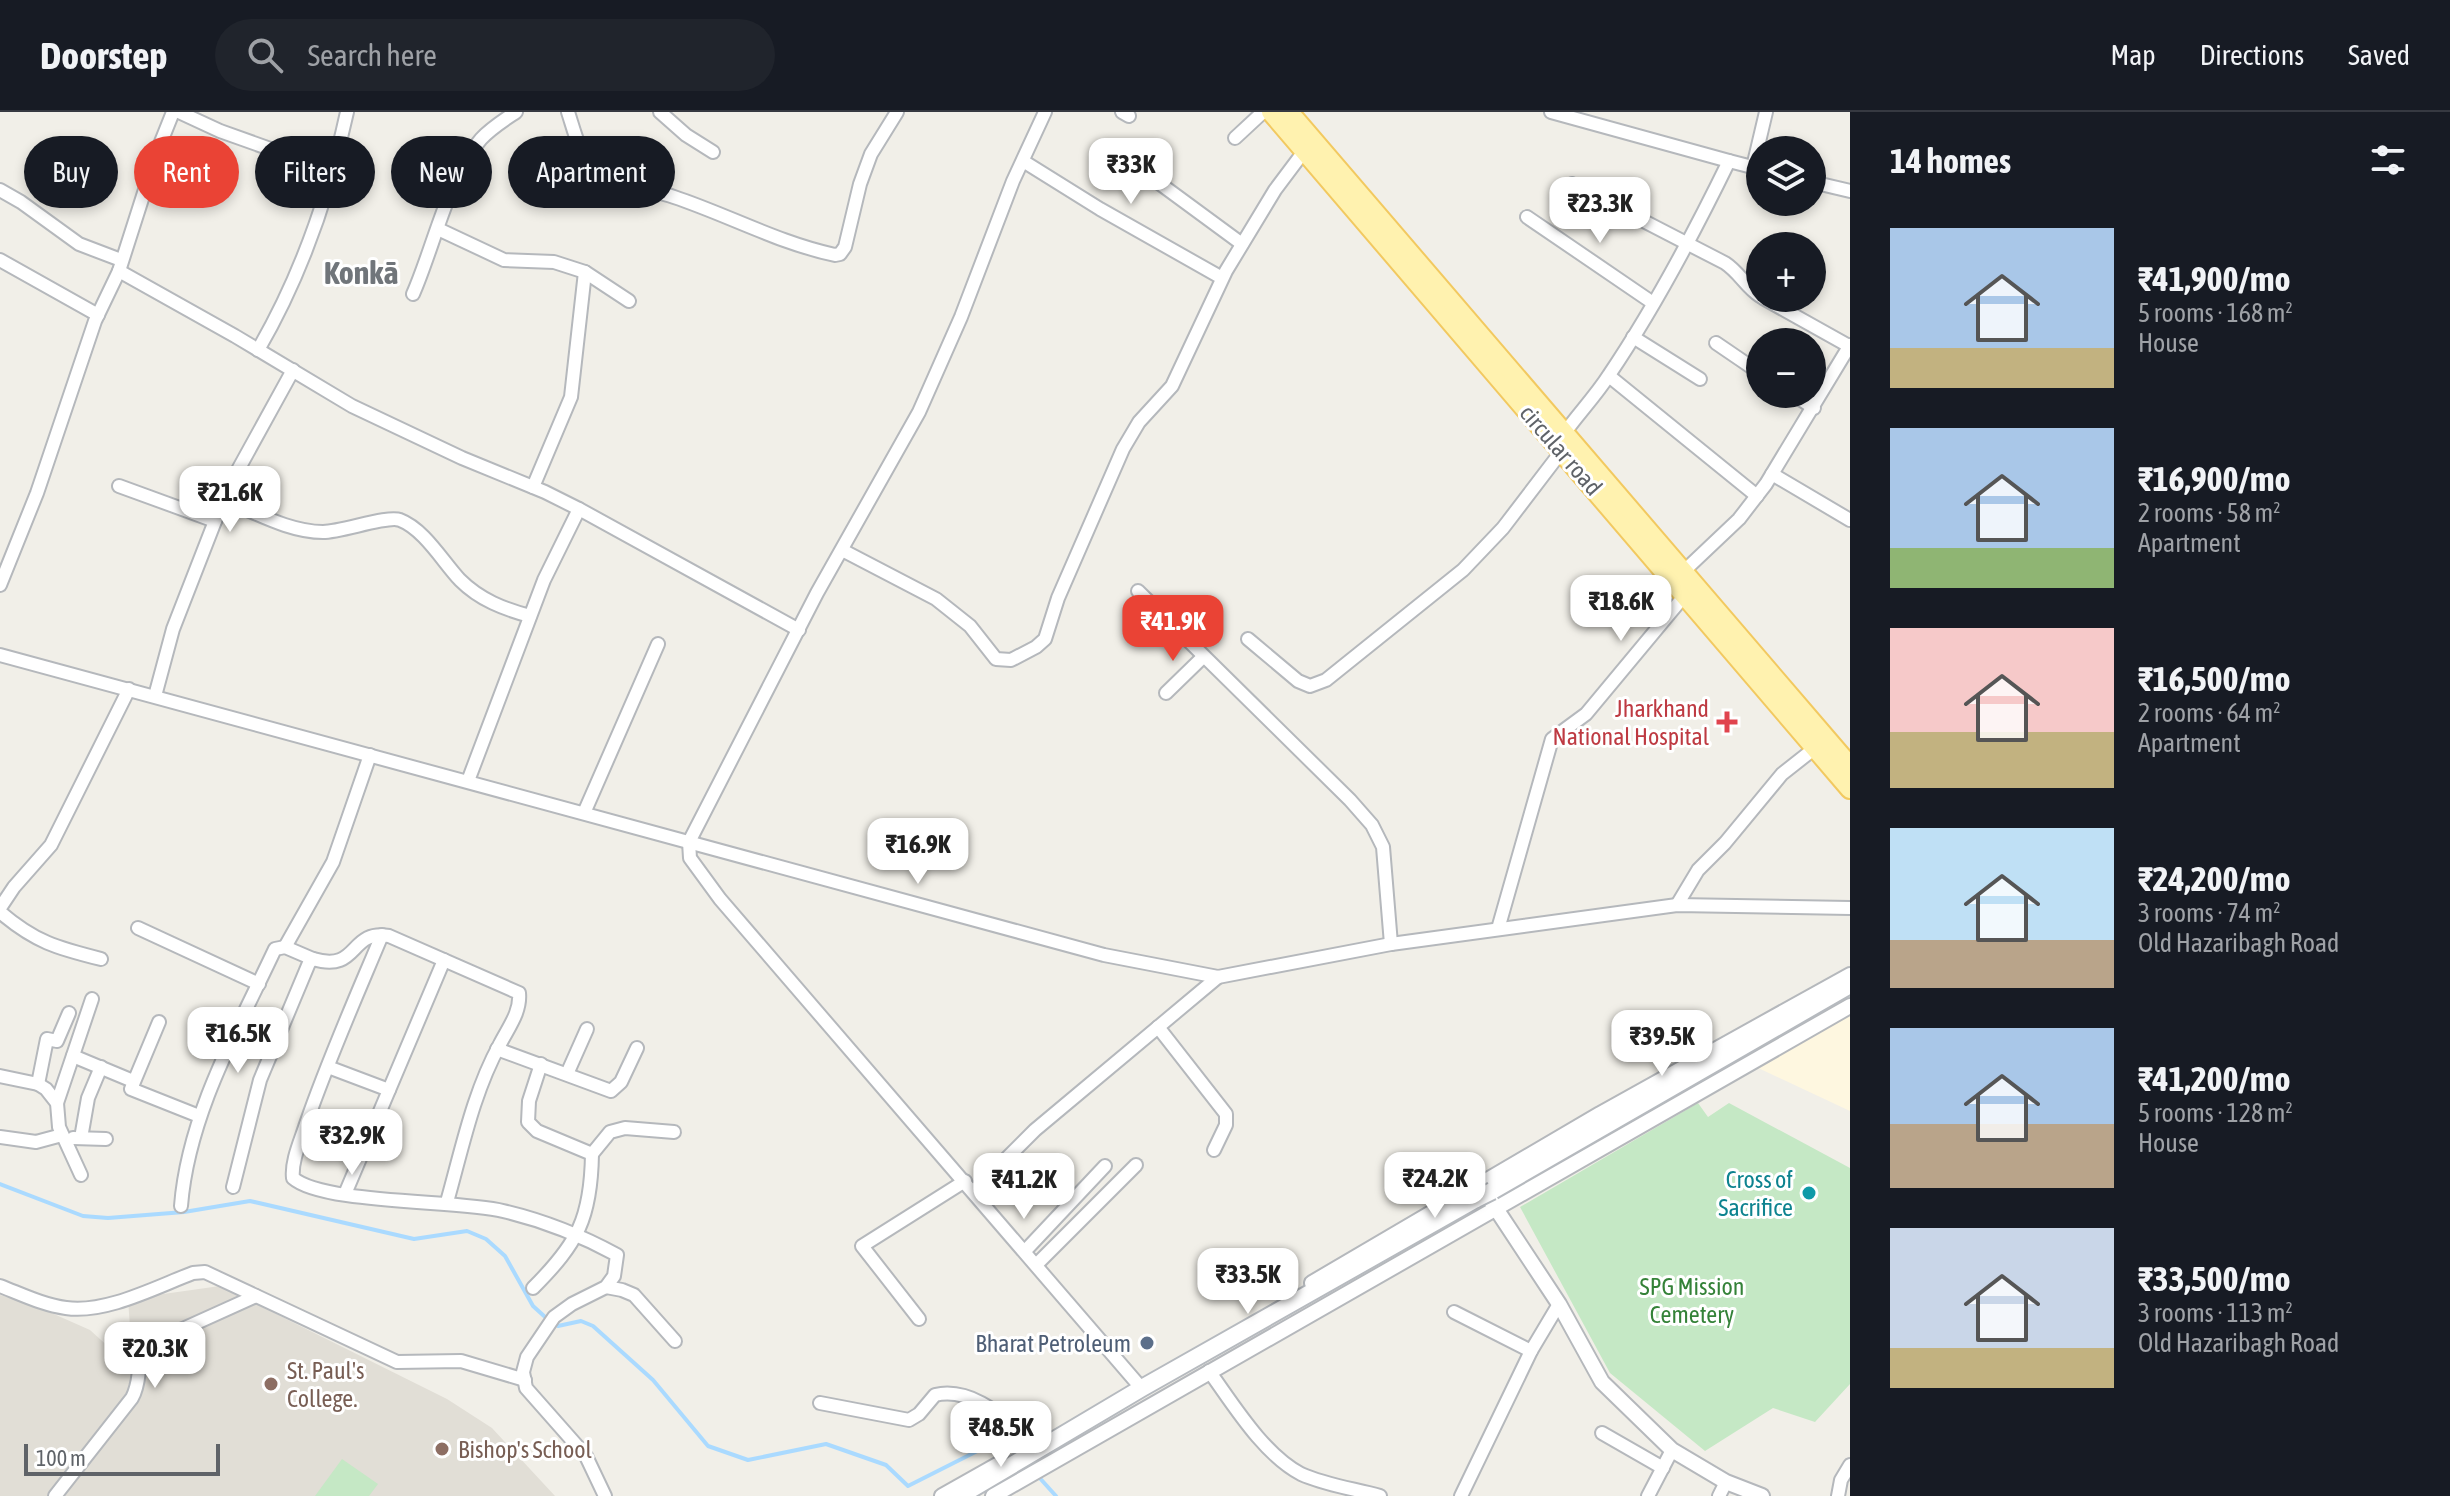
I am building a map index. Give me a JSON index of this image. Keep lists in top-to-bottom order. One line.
{"streets":{"main road":["circular road"]},"districts":["Konkā"],"parks":["SPG Mission Cemetery"],"places":{"health":["Jharkhand National Hospital"],"other":["Cross of Sacrifice","Bharat Petroleum","St. Paul's College.","Bishop's School"]},"scale_bar":"100 m","page":{"header":"Doorstep","search":"Search here","nav":["Map","Directions","Saved"],"heading":"14 homes","map_buttons":["+","−"],"chip":["Buy","Rent","Filters","New","Apartment"],"price":["₹33K","₹23.3K","₹21.6K","₹18.6K","₹41.9K","₹16.9K","₹16.5K","₹39.5K","₹32.9K","₹24.2K","₹41.2K","₹33.5K","₹20.3K","₹48.5K"],"list":[{"name":"₹41,900/mo","note":"5 rooms · 168 m² · House"},{"name":"₹16,900/mo","note":"2 rooms · 58 m² · Apartment"},{"name":"₹16,500/mo","note":"2 rooms · 64 m² · Apartment"},{"name":"₹24,200/mo","note":"3 rooms · 74 m² · Old Hazaribagh Road"},{"name":"₹41,200/mo","note":"5 rooms · 128 m² · House"},{"name":"₹33,500/mo","note":"3 rooms · 113 m² · Old Hazaribagh Road"}],"scale":"100 m"}}
